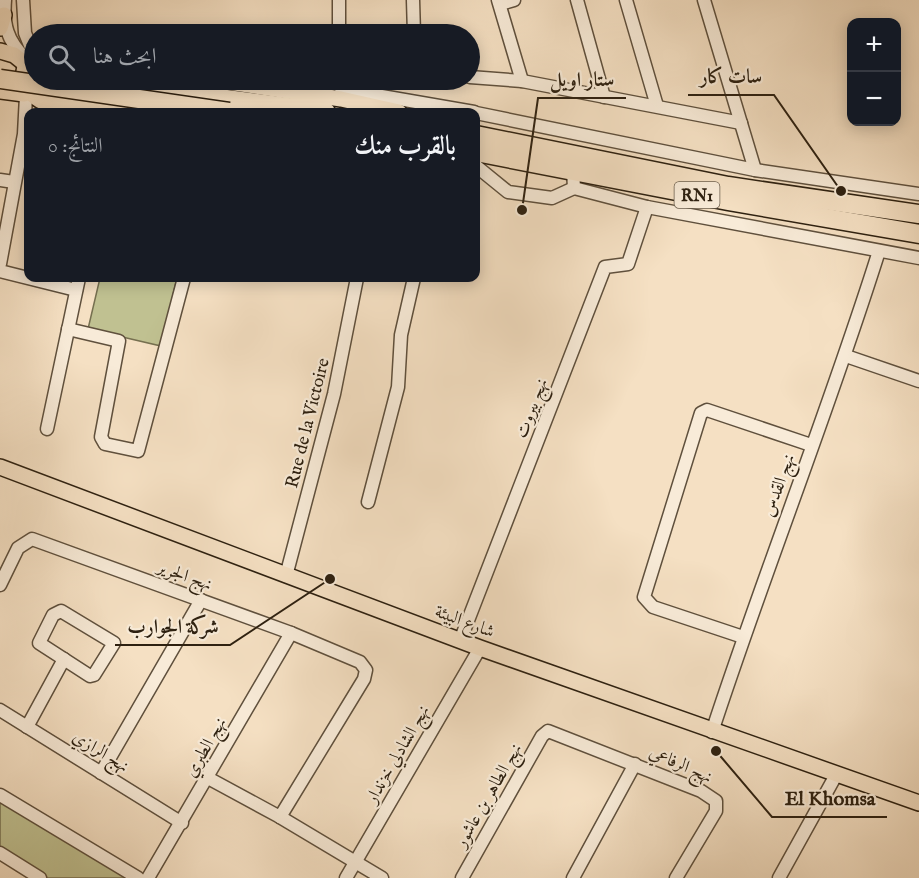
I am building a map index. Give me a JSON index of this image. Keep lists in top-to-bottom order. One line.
{"streets":{"highway":["RN1"],"main road":["شارع البيئة"],"street":["نهج بيروت","Rue de la Victoire","نهج القدس","نهج الجرير","نهج الطبري","نهج الرازي","نهج الشادلي خزندار","نهج الرفاعي","نهج الطاهر بن عاشور"]},"crossings":[["نهج بيروت","شارع البيئة"],["Rue de la Victoire","شارع البيئة"],["نهج القدس","شارع البيئة"],["نهج الجرير","نهج الطبري"],["شارع البيئة","نهج الشادلي خزندار"],["نهج الطبري","نهج الرازي"],["نهج الرفاعي","نهج الطاهر بن عاشور"]],"places":["سات كار","ستار اويل","شركة الجوارب","El Khomsa"],"page":{"map_buttons":["+","−"],"search":"ابحث هنا","heading":["بالقرب منك","النتائج: 0"]}}
